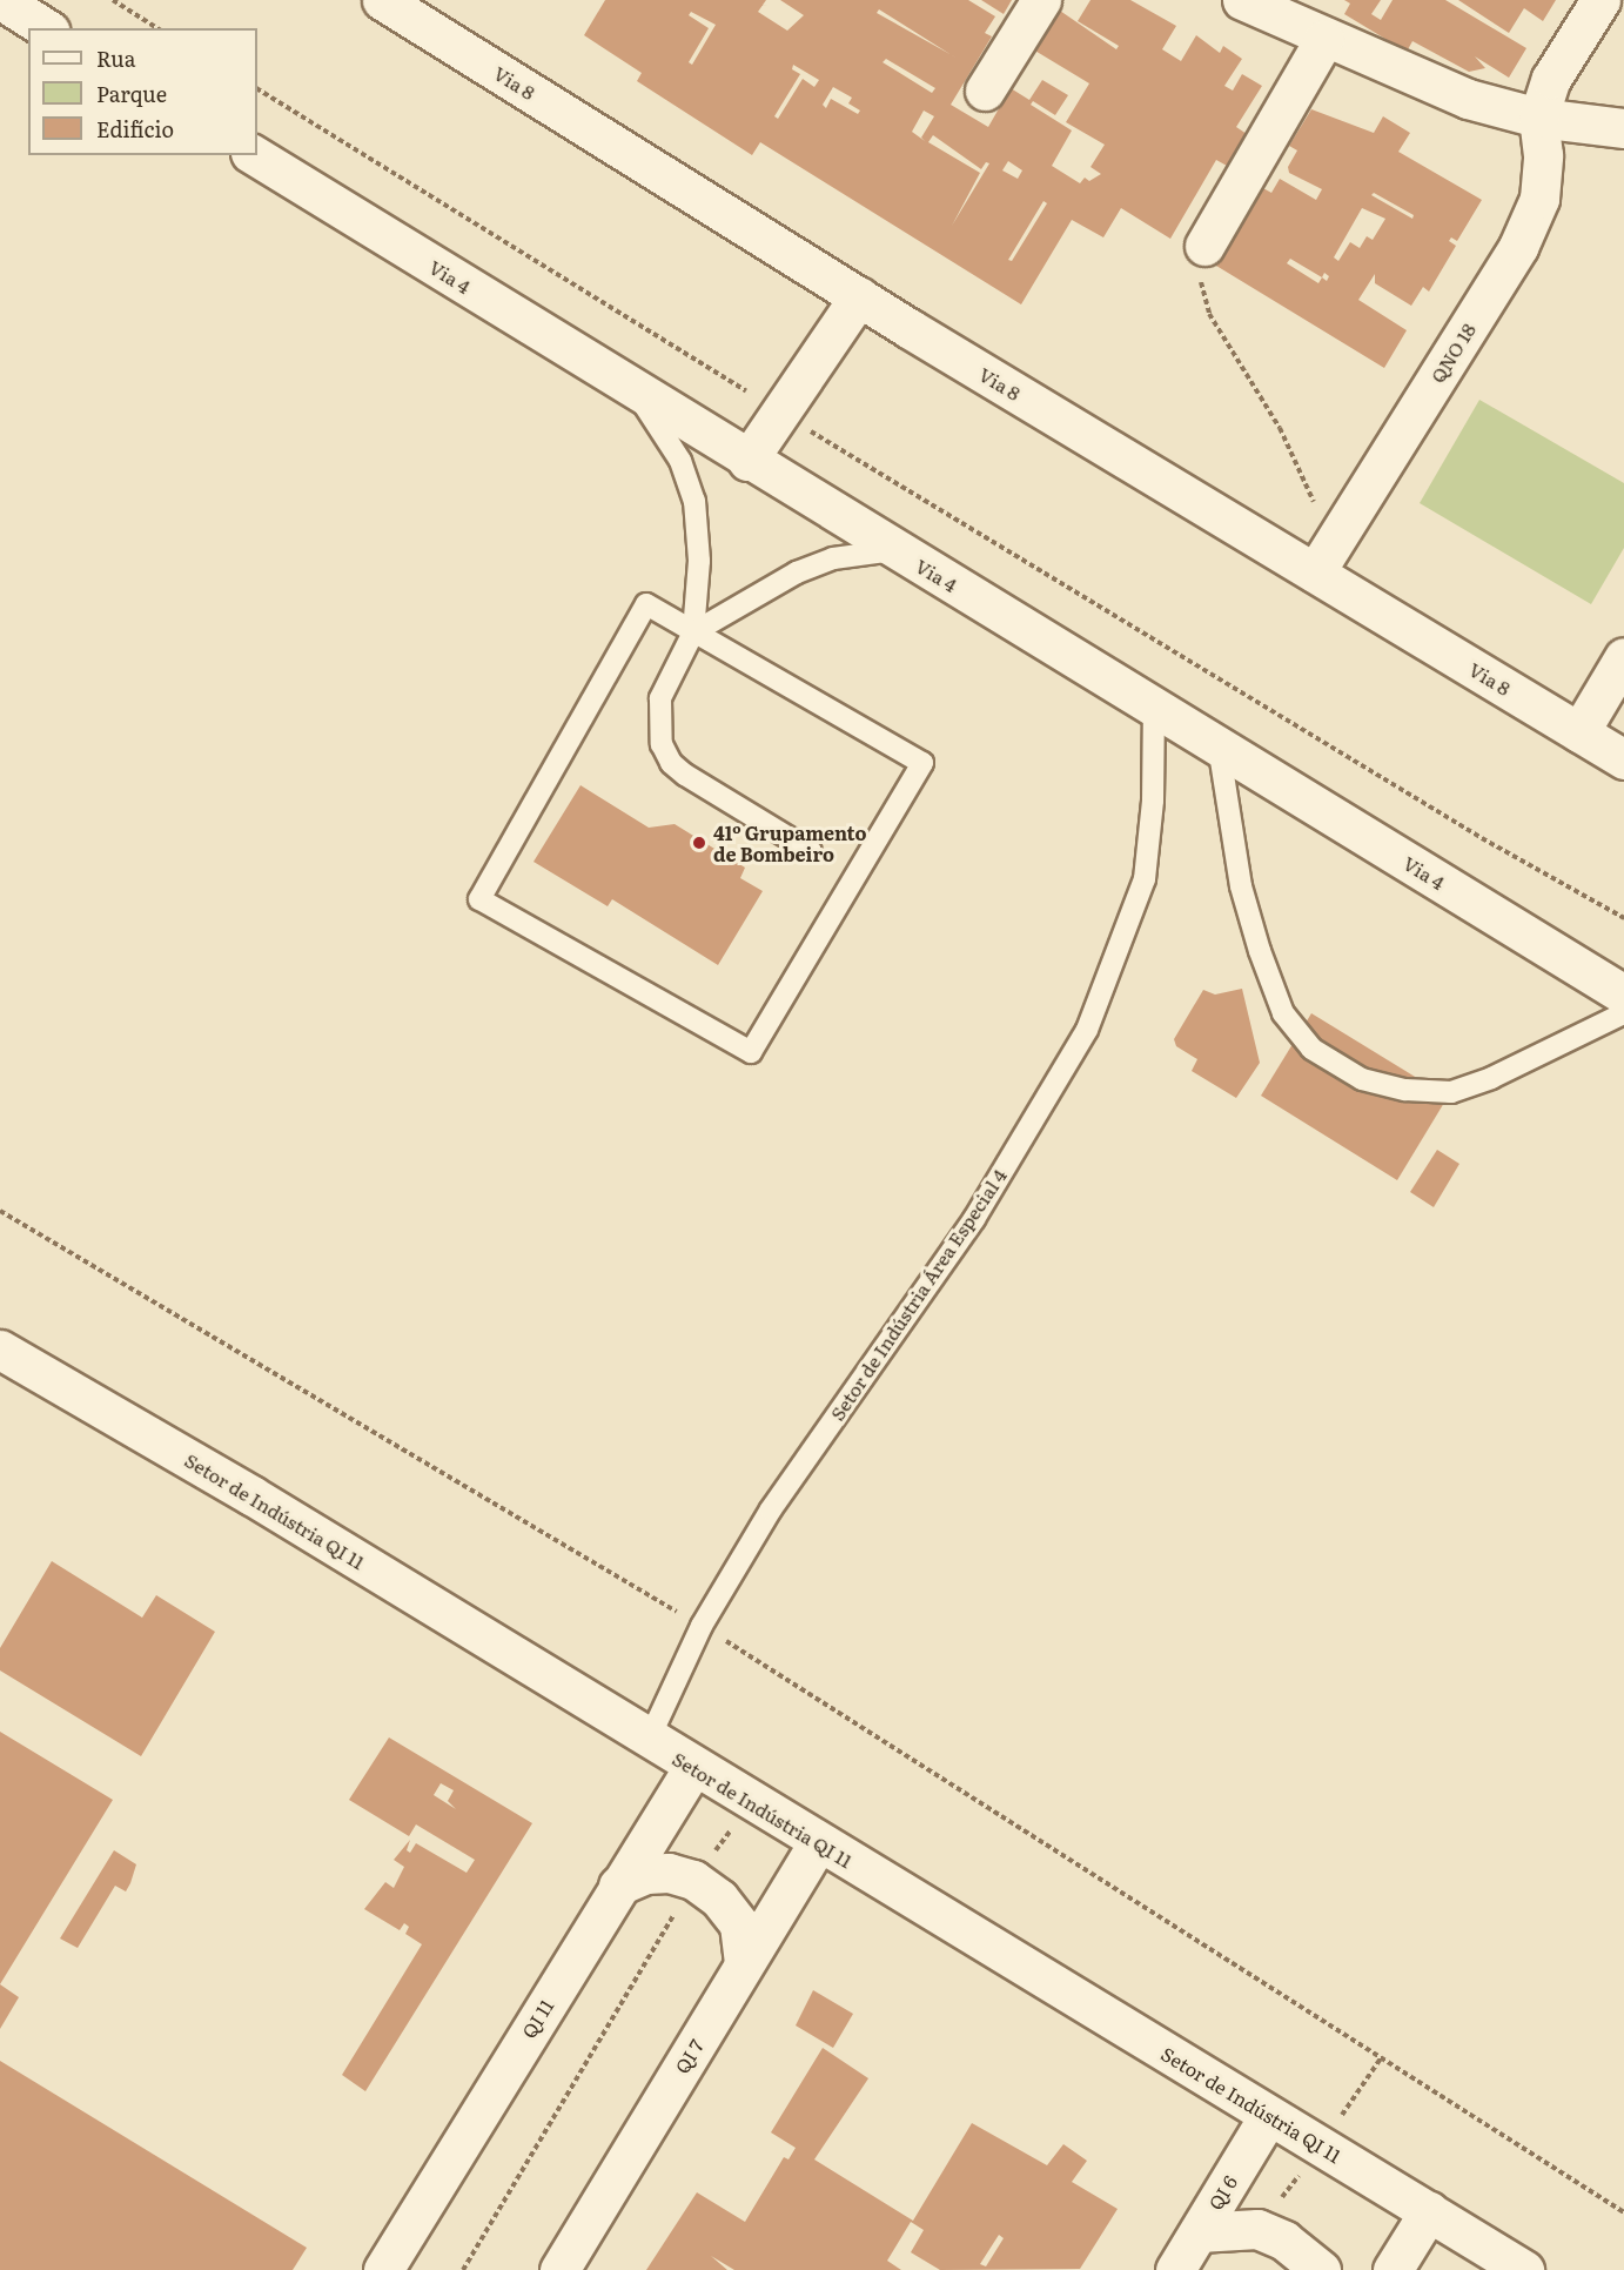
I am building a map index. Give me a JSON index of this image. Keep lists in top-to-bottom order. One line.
{"streets":{"street":["Via 8","Via 4","QNO 18","Setor de Indústria QI 11","QI 11","QI 7","QI 6"],"lane":["Setor de Indústria Área Especial 4"]},"crossings":[["Via 8","QNO 18"],["Via 4","Setor de Indústria Área Especial 4"],["Setor de Indústria Área Especial 4","Setor de Indústria QI 11"],["Setor de Indústria QI 11","QI 11"],["Setor de Indústria QI 11","QI 7"],["Setor de Indústria QI 11","QI 6"]],"places":["41º Grupamento de Bombeiro"],"legend":["Rua","Parque","Edifício"]}
